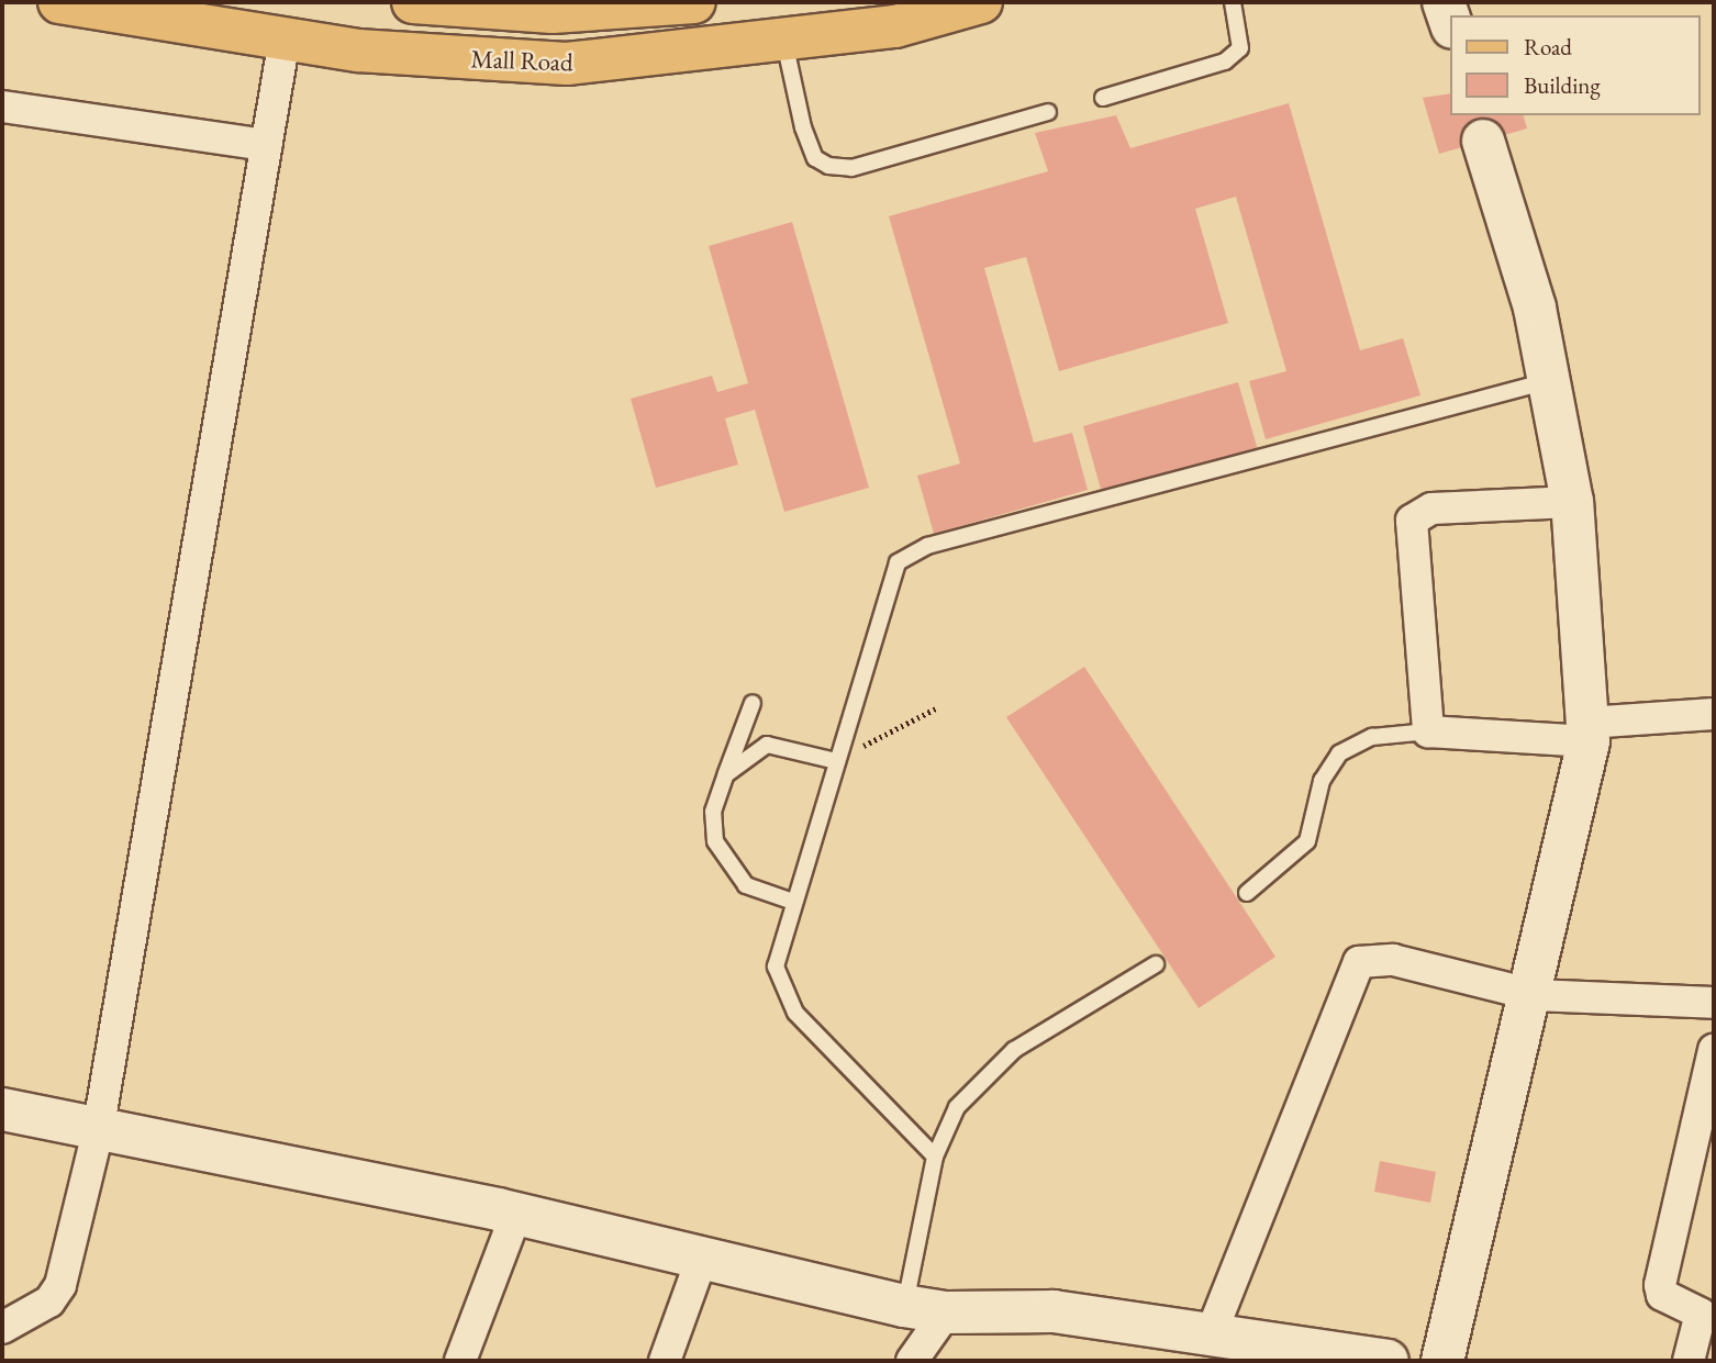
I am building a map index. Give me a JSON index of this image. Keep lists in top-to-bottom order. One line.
{"streets":{"main road":["Mall Road"]},"legend":["Road","Building"]}
